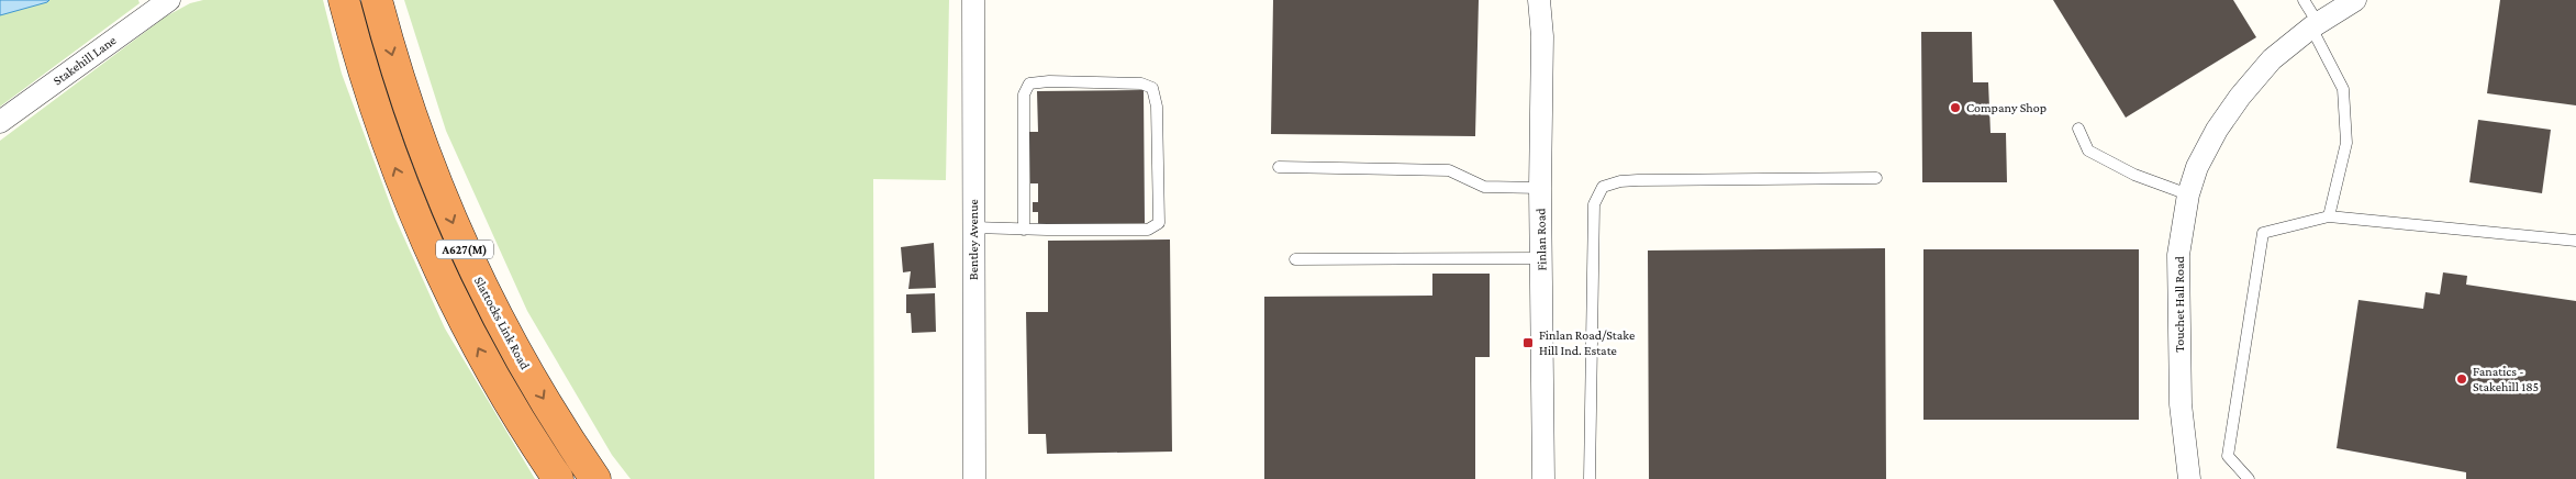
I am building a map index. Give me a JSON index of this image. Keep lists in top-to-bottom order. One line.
{"streets":{"highway":["A627(M)","Slattocks Link Road"],"street":["Stakehill Lane","Bentley Avenue","Finlan Road","Touchet Hall Road"]},"places":{"other":["Company Shop","Fanatics - Stakehill 185"],"transit":["Finlan Road/Stake Hill Ind. Estate"]}}
